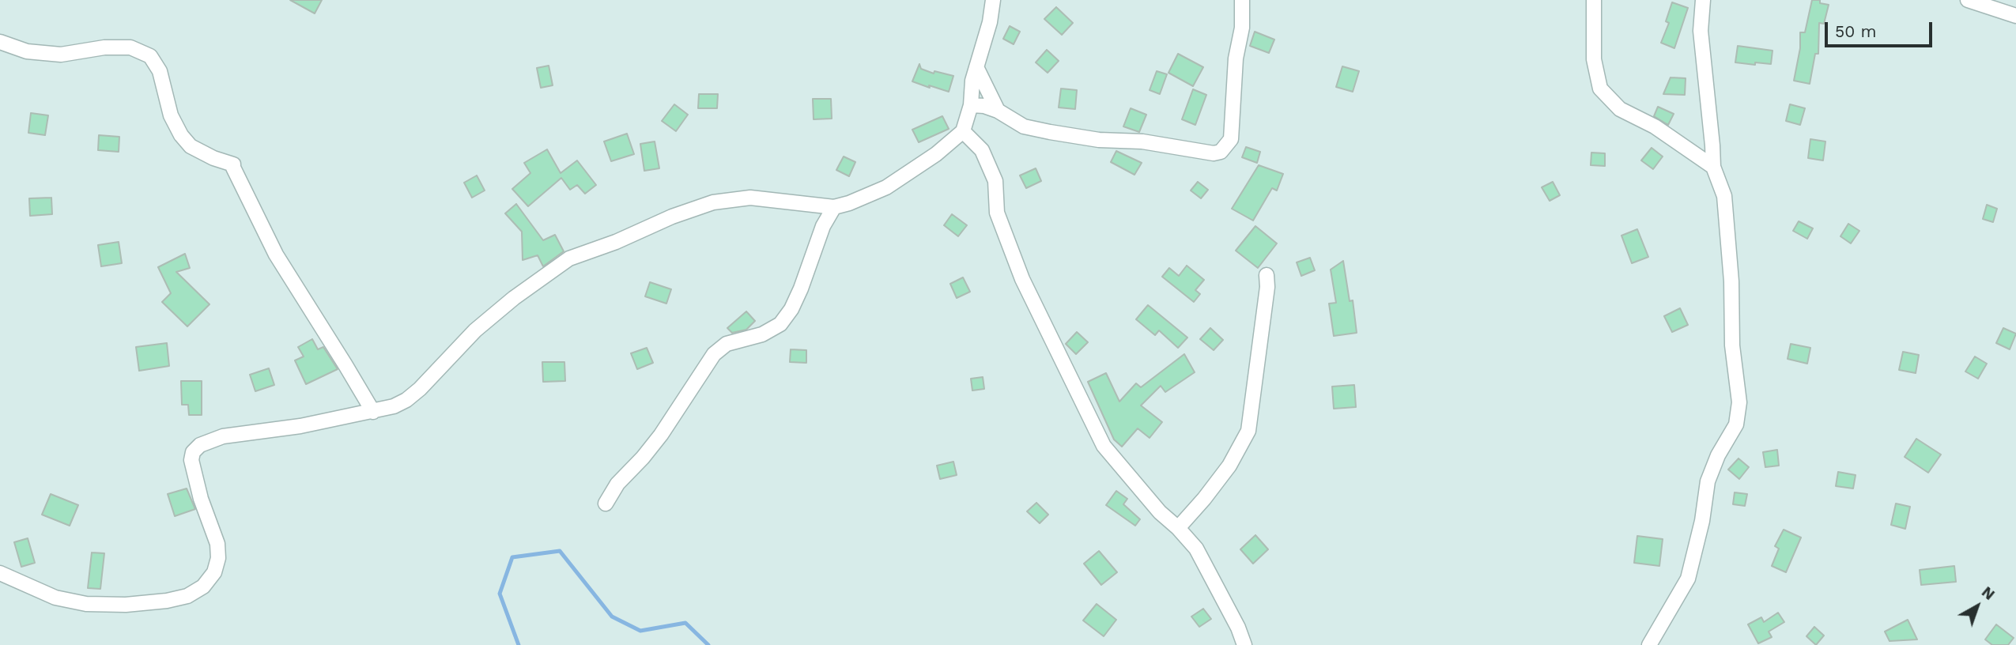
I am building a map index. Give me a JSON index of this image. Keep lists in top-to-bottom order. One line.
{"scale_bar":"50 m","north":"top right"}
